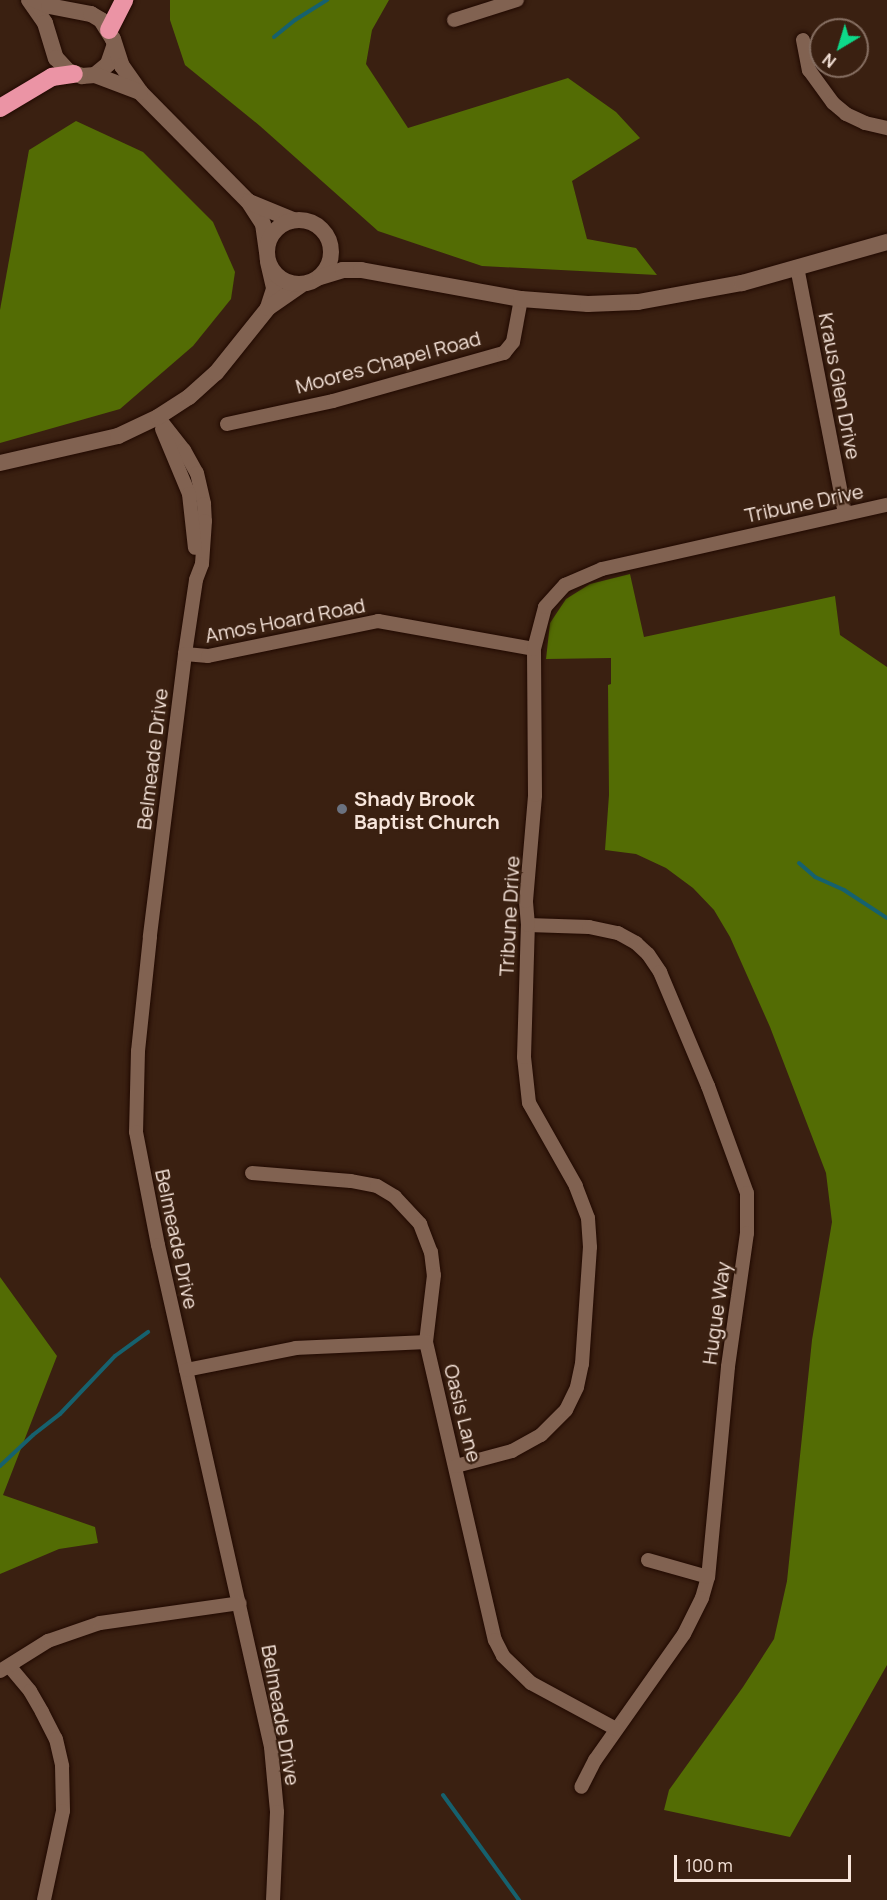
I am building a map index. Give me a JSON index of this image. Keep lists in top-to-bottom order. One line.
{"streets":{"street":["Moores Chapel Road","Kraus Glen Drive","Tribune Drive","Amos Hoard Road","Belmeade Drive","Hugue Way","Oasis Lane"]},"crossings":[["Kraus Glen Drive","Tribune Drive"],["Tribune Drive","Amos Hoard Road"],["Tribune Drive","Hugue Way"],["Tribune Drive","Oasis Lane"],["Amos Hoard Road","Belmeade Drive"],["Hugue Way","Oasis Lane"]],"places":["Shady Brook Baptist Church"],"scale_bar":"100 m","north":"bottom left"}
